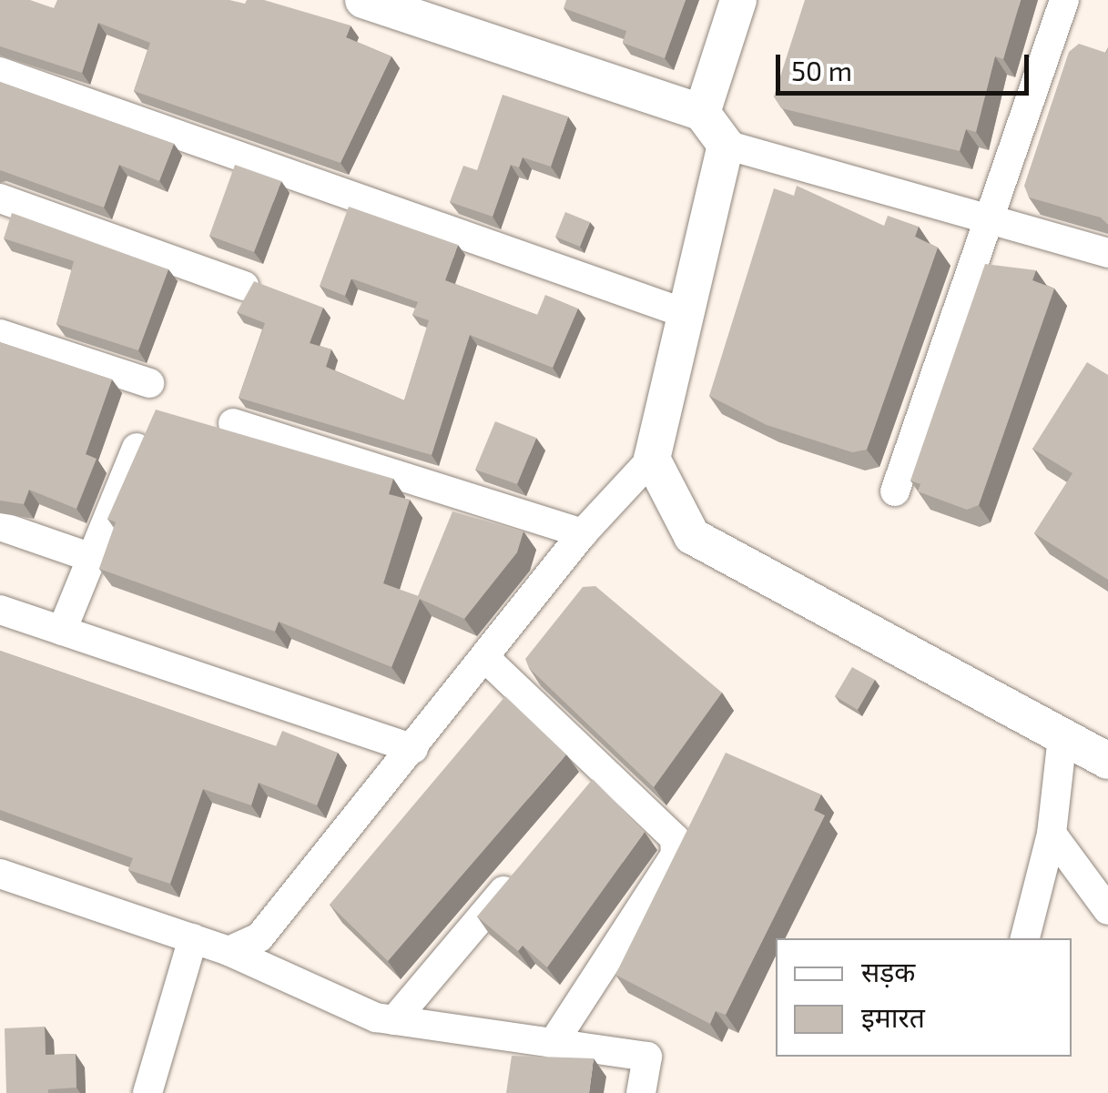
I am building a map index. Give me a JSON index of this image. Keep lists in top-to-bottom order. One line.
{"legend":["सड़क","इमारत"],"scale_bar":"50 m"}
